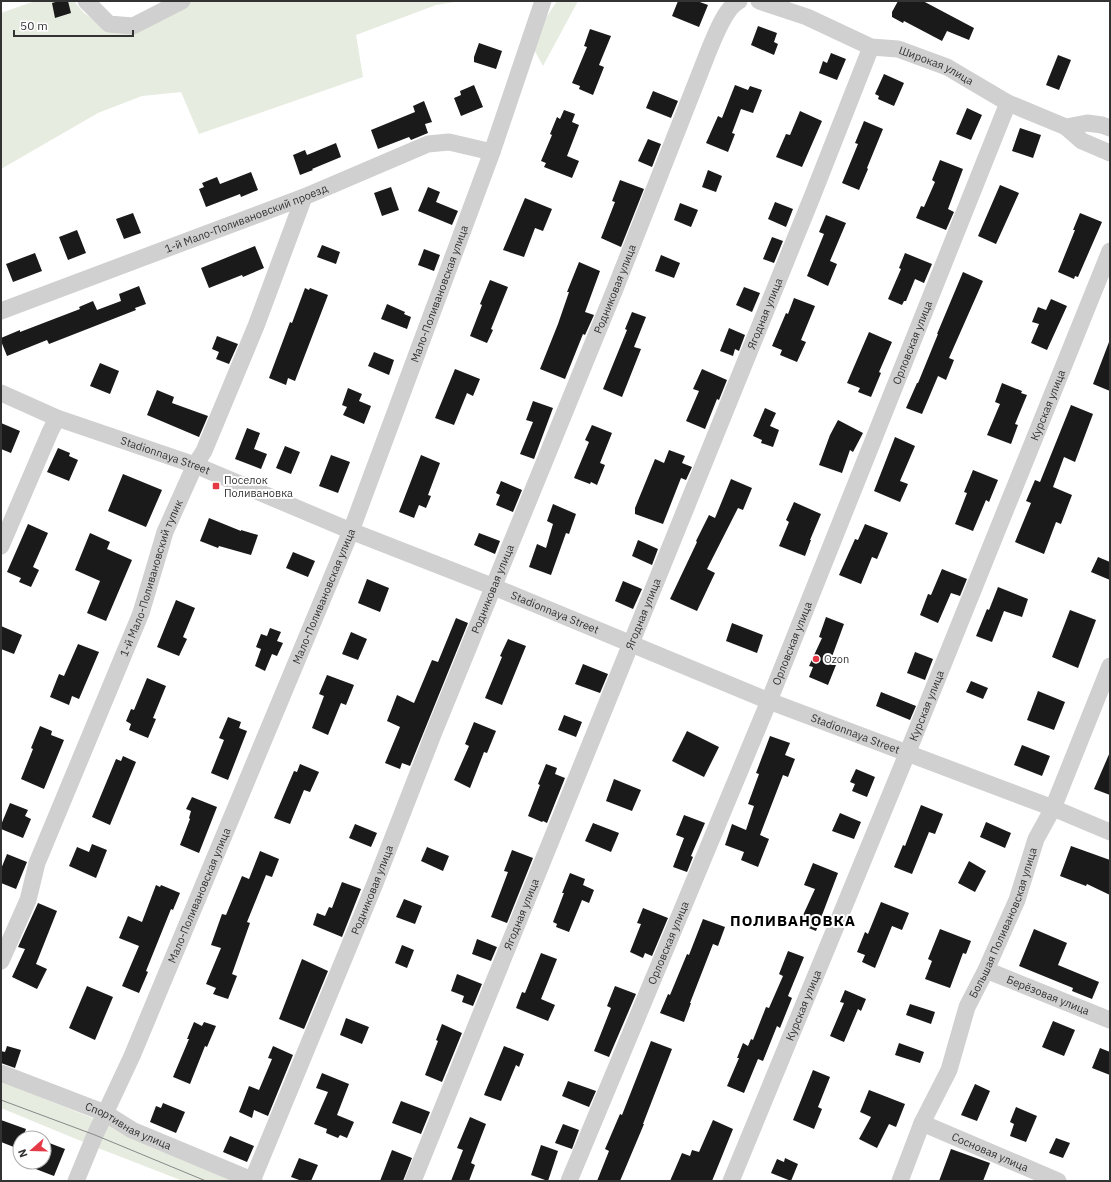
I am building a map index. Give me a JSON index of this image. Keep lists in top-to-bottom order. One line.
{"streets":{"street":["Широкая улица","1-й Мало-Поливановский проезд","Родниковая улица","Мало-Поливановская улица","Ягодная улица","Орловская улица","Курская улица","Stadionnaya Street","1-й Мало-Поливановский тупик","Большая Поливановская улица","Берёзовая улица","Спортивная улица","Сосновая улица"]},"crossings":[["Широкая улица","Ягодная улица"],["Широкая улица","Орловская улица"],["1-й Мало-Поливановский проезд","Мало-Поливановская улица"],["1-й Мало-Поливановский проезд","1-й Мало-Поливановский тупик"],["Родниковая улица","Stadionnaya Street"],["Родниковая улица","Спортивная улица"],["Мало-Поливановская улица","Stadionnaya Street"],["Мало-Поливановская улица","Спортивная улица"],["Ягодная улица","Stadionnaya Street"],["Орловская улица","Stadionnaya Street"],["Курская улица","Stadionnaya Street"],["Stadionnaya Street","1-й Мало-Поливановский тупик"],["Stadionnaya Street","Большая Поливановская улица"],["Большая Поливановская улица","Берёзовая улица"],["Большая Поливановская улица","Сосновая улица"]],"districts":["ПОЛИВАНОВКА"],"places":{"transit":["Поселок Поливановка"],"other":["Ozon"]},"scale_bar":"50 m","north":"left"}
